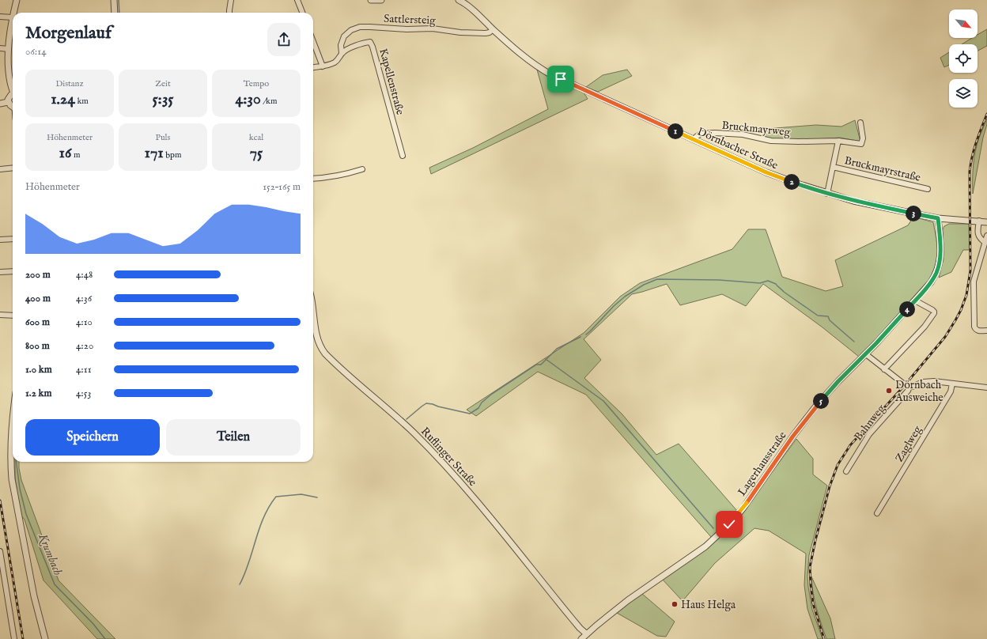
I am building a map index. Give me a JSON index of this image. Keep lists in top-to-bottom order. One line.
{"streets":{"street":["Sattlersteig","Kapellenstraße","Bruckmayrweg","Dörnbacher Straße","Bruckmayrstraße","Bahnweg","Zaglweg","Ruflinger Straße","Lagerhausstraße"]},"crossings":[["Sattlersteig","Kapellenstraße"],["Sattlersteig","Dörnbacher Straße"],["Bruckmayrweg","Dörnbacher Straße"],["Bruckmayrweg","Bruckmayrstraße"],["Dörnbacher Straße","Bruckmayrstraße"],["Dörnbacher Straße","Lagerhausstraße"],["Ruflinger Straße","Lagerhausstraße"]],"water":["Krumbach"],"places":["Dörnbach Ausweiche","Haus Helga"],"north":"bottom right","page":{"heading":["Morgenlauf","06:14"],"stats":[["Distanz","1.24 km"],["Zeit","5:35"],["Tempo","4:30 /km"],["Höhenmeter","16 m"],["Puls","171 bpm"],["kcal","75"]],"pins":["1","2","3","4","5"],"chart":["Höhenmeter","152–165 m"],"list":[{"name":"200 m","note":"4:48"},{"name":"400 m","note":"4:36"},{"name":"600 m","note":"4:10"},{"name":"800 m","note":"4:20"},{"name":"1.0 km","note":"4:11"},{"name":"1.2 km","note":"4:53"}],"buttons":["Speichern","Teilen"]}}
